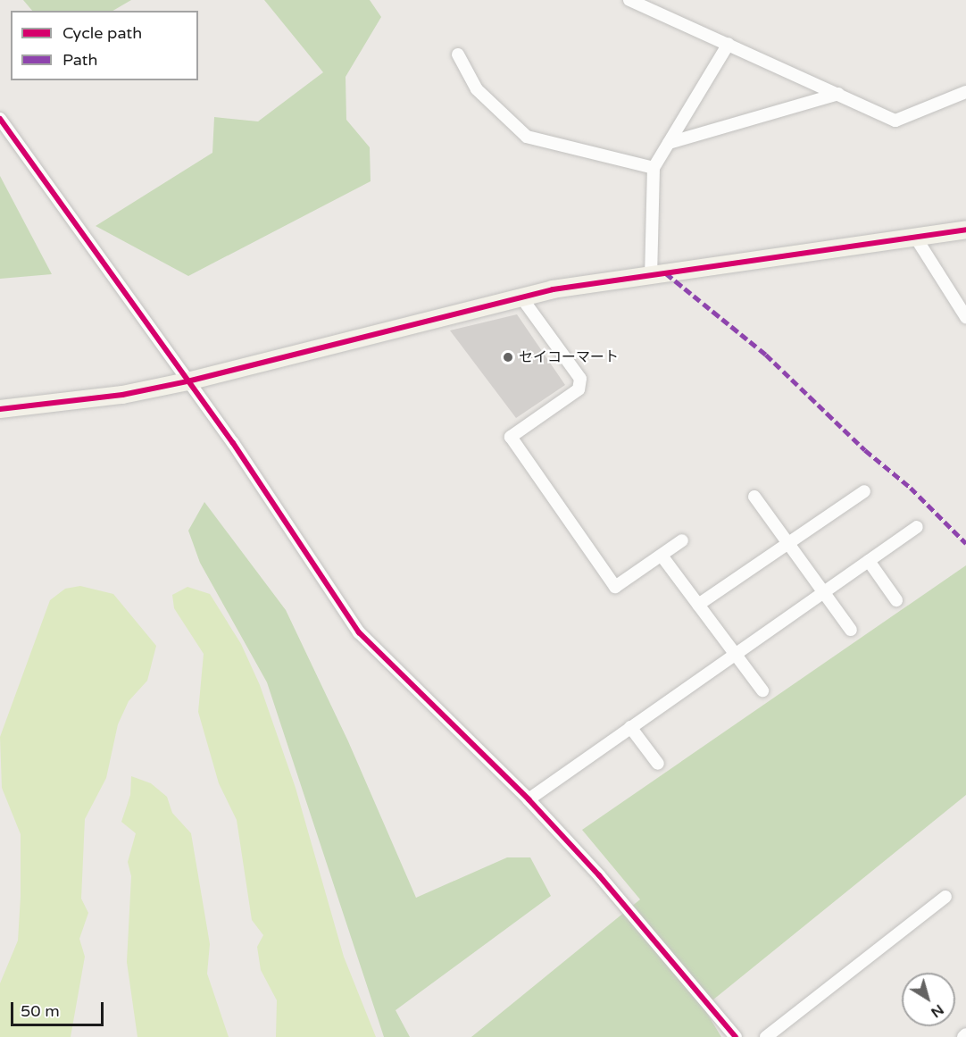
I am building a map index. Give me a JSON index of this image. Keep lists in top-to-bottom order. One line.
{"places":["セイコーマート"],"legend":["Cycle path","Path"],"scale_bar":"50 m","north":"bottom right"}
